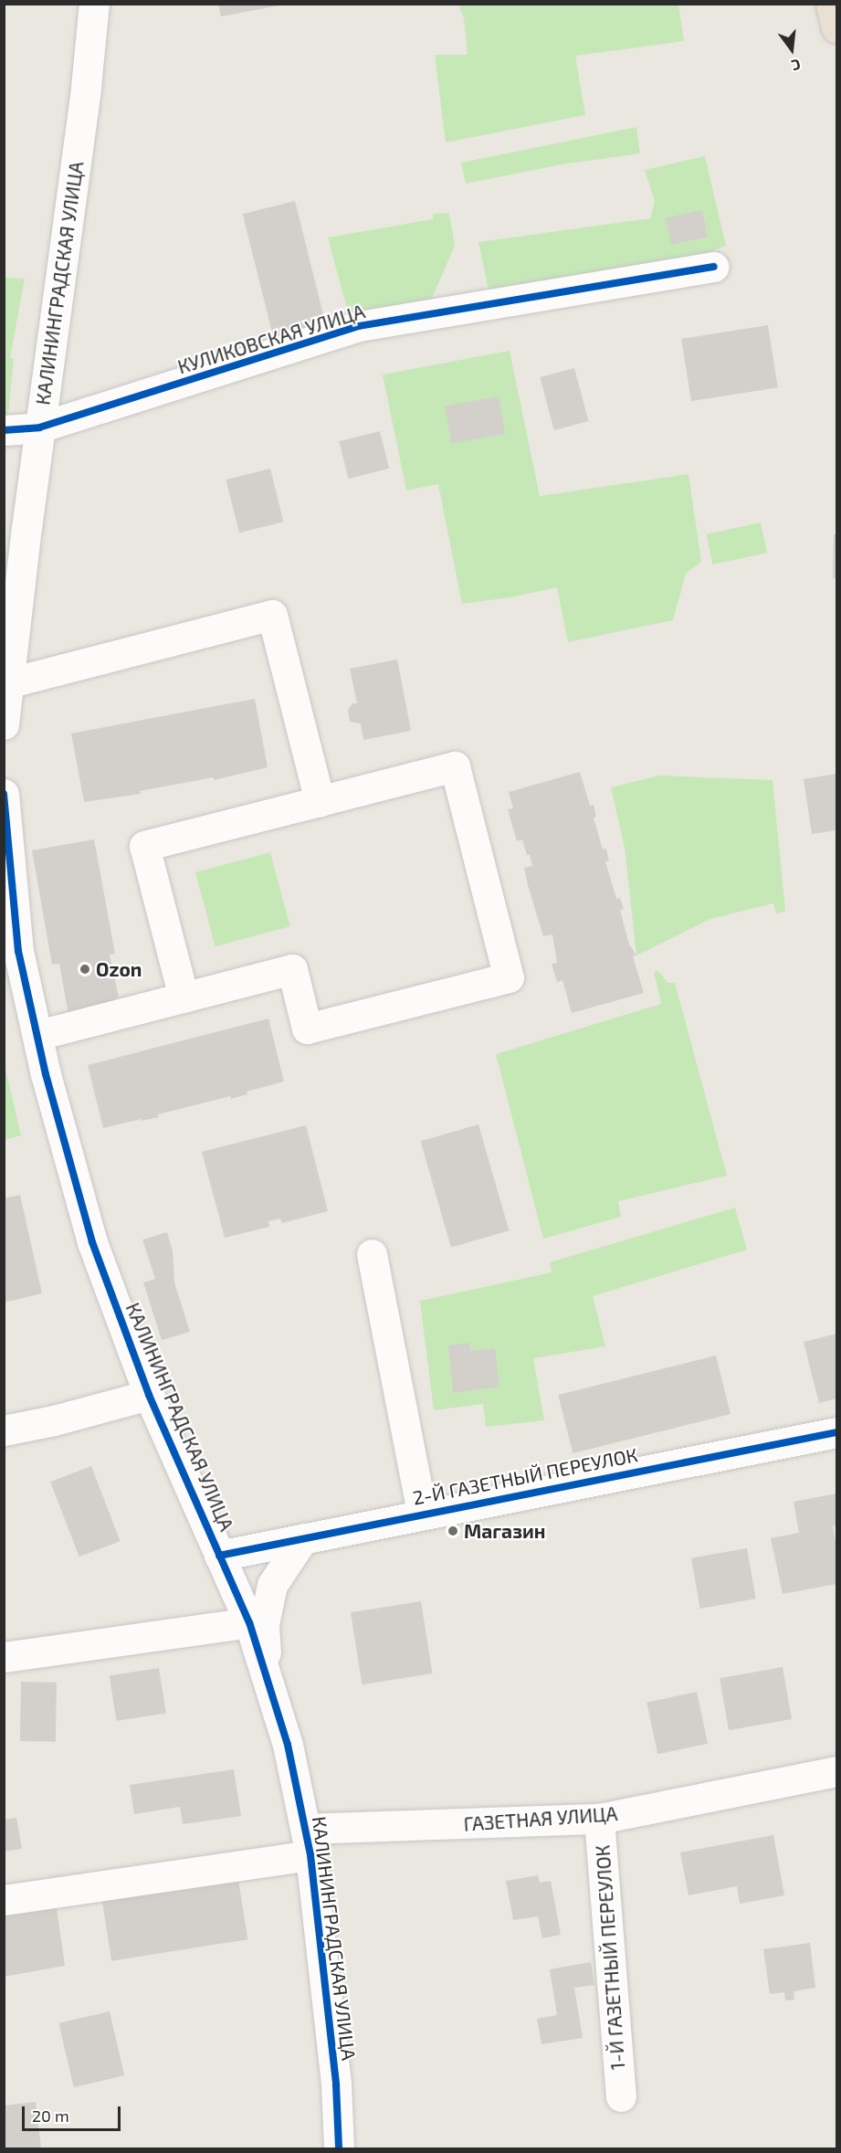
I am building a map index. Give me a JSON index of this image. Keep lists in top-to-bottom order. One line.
{"streets":{"street":["КАЛИНИНГРАДСКАЯ УЛИЦА","КУЛИКОВСКАЯ УЛИЦА","2-Й ГАЗЕТНЫЙ ПЕРЕУЛОК","ГАЗЕТНАЯ УЛИЦА","1-Й ГАЗЕТНЫЙ ПЕРЕУЛОК"]},"crossings":[["КАЛИНИНГРАДСКАЯ УЛИЦА","КУЛИКОВСКАЯ УЛИЦА"],["КАЛИНИНГРАДСКАЯ УЛИЦА","2-Й ГАЗЕТНЫЙ ПЕРЕУЛОК"],["КАЛИНИНГРАДСКАЯ УЛИЦА","ГАЗЕТНАЯ УЛИЦА"],["ГАЗЕТНАЯ УЛИЦА","1-Й ГАЗЕТНЫЙ ПЕРЕУЛОК"]],"places":["Ozon","Магазин"],"scale_bar":"20 m","north":"bottom"}
